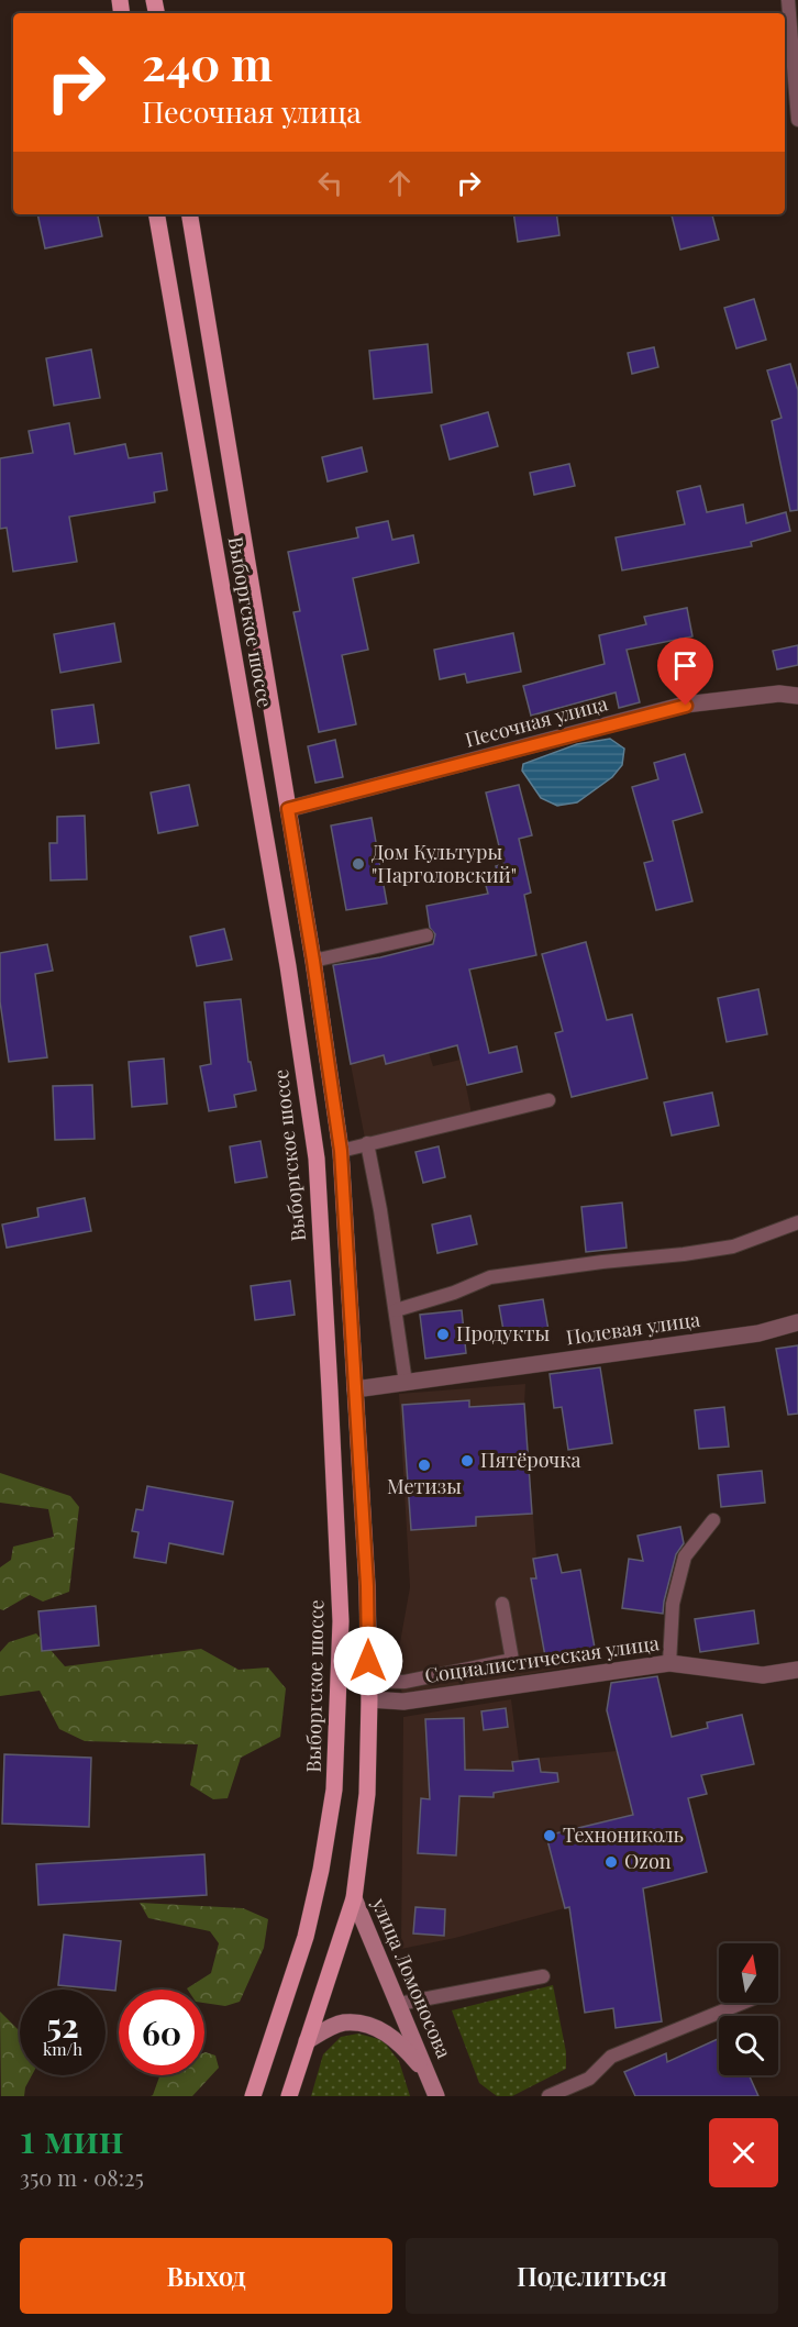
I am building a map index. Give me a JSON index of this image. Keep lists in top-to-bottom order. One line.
{"streets":{"main road":["Выборгское шоссе"],"street":["Песочная улица","Полевая улица","Социалистическая улица","улица Ломоносова"]},"crossings":[["Выборгское шоссе","Песочная улица"],["Выборгское шоссе","Полевая улица"],["Выборгское шоссе","Социалистическая улица"],["Выборгское шоссе","улица Ломоносова"]],"places":["Дом Культуры \"Парголовский\"","Продукты","Пятёрочка","Метизы","Технониколь","Ozon"],"north":"top","page":{"turn":["240 m","Песочная улица"],"speed":"52 km/h","limit":"60","heading":["1 мин","350 m · 08:25"],"buttons":["Выход","Поделиться"]}}
